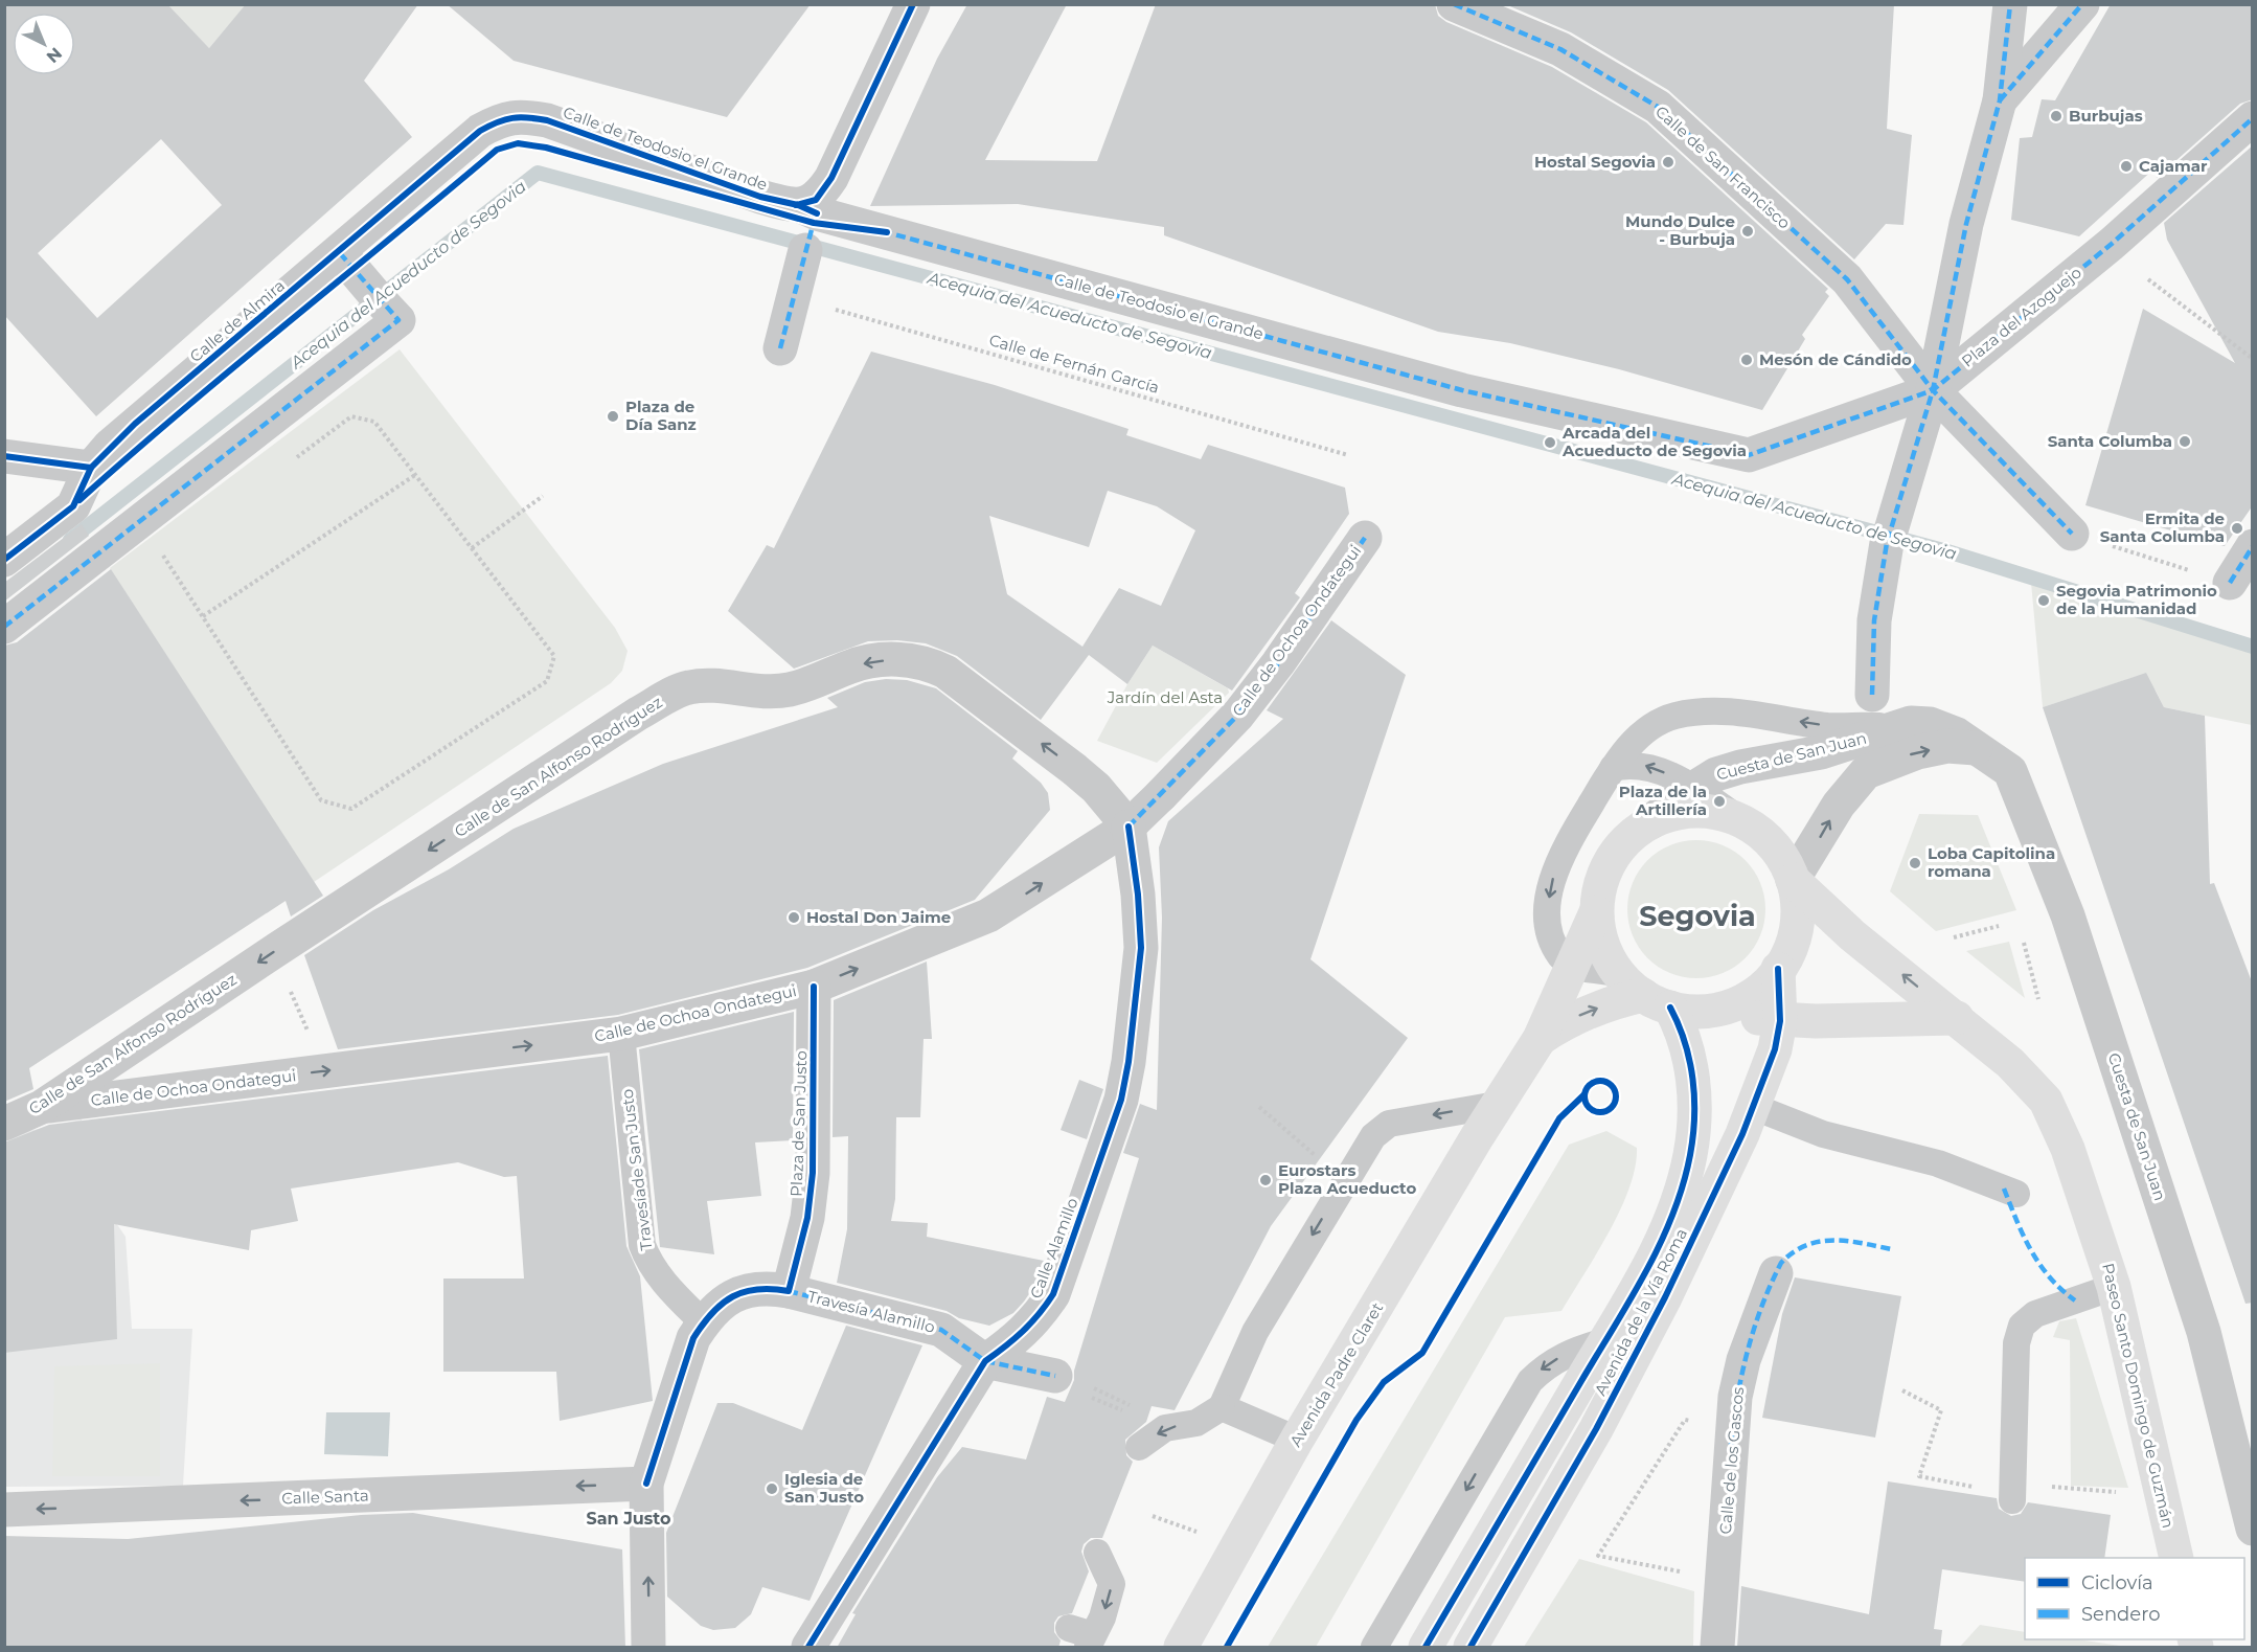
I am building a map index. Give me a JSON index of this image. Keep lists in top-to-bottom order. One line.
{"streets":{"main road":["Avenida de la Vía Roma","Avenida Padre Claret","Paseo Santo Domingo de Guzmán"],"street":["Calle de Teodosio el Grande","Calle de San Francisco","Plaza del Azoguejo","Calle de Almira","Calle de Ochoa Ondategui","Cuesta de San Juan","Calle de San Alfonso Rodríguez","Plaza de San Justo","Calle Alamillo","Travesía Alamillo","Calle de los Gascos","Calle Santa"],"lane":["Travesíade San Justo"],"path":["Calle de Fernán García"]},"crossings":[["Calle de Teodosio el Grande","Plaza del Azoguejo"],["Calle de Teodosio el Grande","Calle de Almira"],["Calle de San Francisco","Plaza del Azoguejo"],["Plaza del Azoguejo","Cuesta de San Juan"],["Calle de Ochoa Ondategui","Calle de San Alfonso Rodríguez"],["Calle de Ochoa Ondategui","Plaza de San Justo"],["Calle de Ochoa Ondategui","Travesíade San Justo"],["Calle de Ochoa Ondategui","Calle Alamillo"],["Cuesta de San Juan","Avenida de la Vía Roma"],["Cuesta de San Juan","Avenida Padre Claret"],["Cuesta de San Juan","Paseo Santo Domingo de Guzmán"],["Calle de San Alfonso Rodríguez","Calle Alamillo"],["Plaza de San Justo","Travesía Alamillo"],["Calle Alamillo","Travesía Alamillo"],["Avenida de la Vía Roma","Avenida Padre Claret"],["Avenida de la Vía Roma","Paseo Santo Domingo de Guzmán"],["Avenida Padre Claret","Paseo Santo Domingo de Guzmán"]],"one_way":["Calle de Ochoa Ondategui","Calle de San Alfonso Rodríguez","Calle Santa"],"districts":["Segovia","San Justo"],"water":["Acequia del Acueducto de Segovia"],"parks":["Jardín del Asta"],"places":["Burbujas","Hostal Segovia","Cajamar","Mundo Dulce - Burbuja","Mesón de Cándido","Plaza de Día Sanz","Santa Columba","Arcada del Acueducto de Segovia","Ermita de Santa Columba","Segovia Patrimonio de la Humanidad","Plaza de la Artillería","Loba Capitolina romana","Hostal Don Jaime","Eurostars Plaza Acueducto","Iglesia de San Justo"],"legend":["Ciclovía","Sendero"],"north":"bottom right"}
